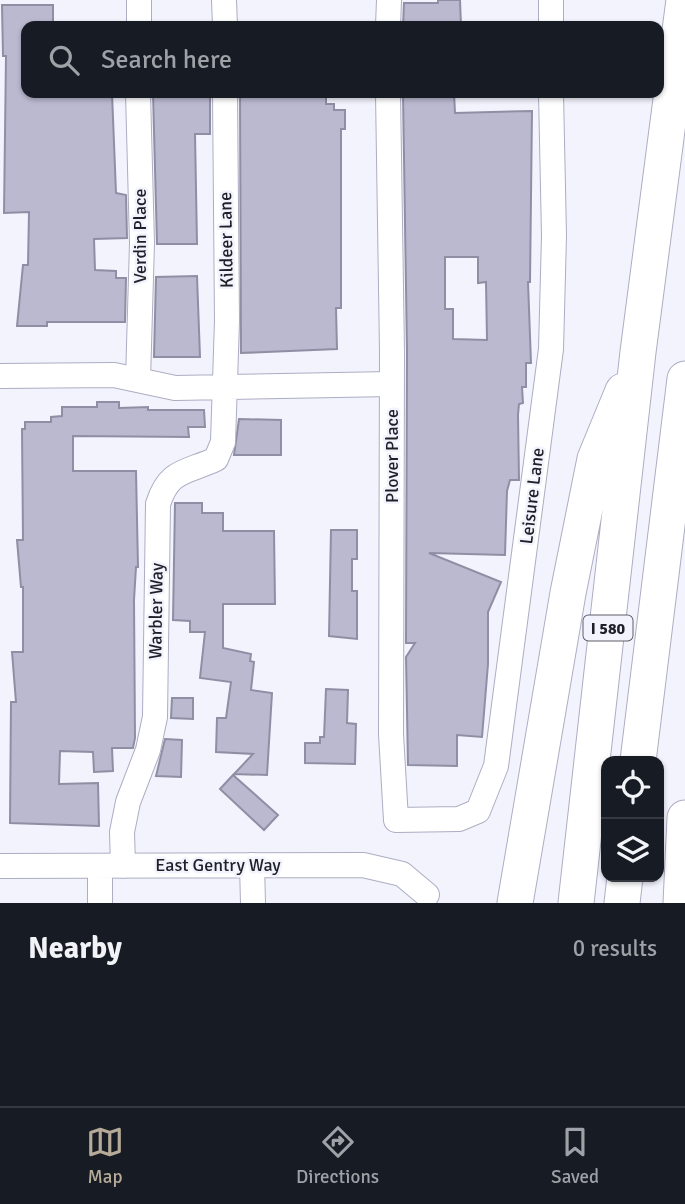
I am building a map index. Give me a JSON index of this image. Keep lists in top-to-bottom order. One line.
{"streets":{"highway":["I 580"],"street":["Verdin Place","Kildeer Lane","Plover Place","Leisure Lane","Warbler Way","East Gentry Way"]},"crossings":[["Kildeer Lane","Warbler Way"],["Plover Place","Leisure Lane"],["Warbler Way","East Gentry Way"]],"page":{"search":"Search here","heading":["Nearby","0 results"],"nav":["Map","Directions","Saved"]}}
